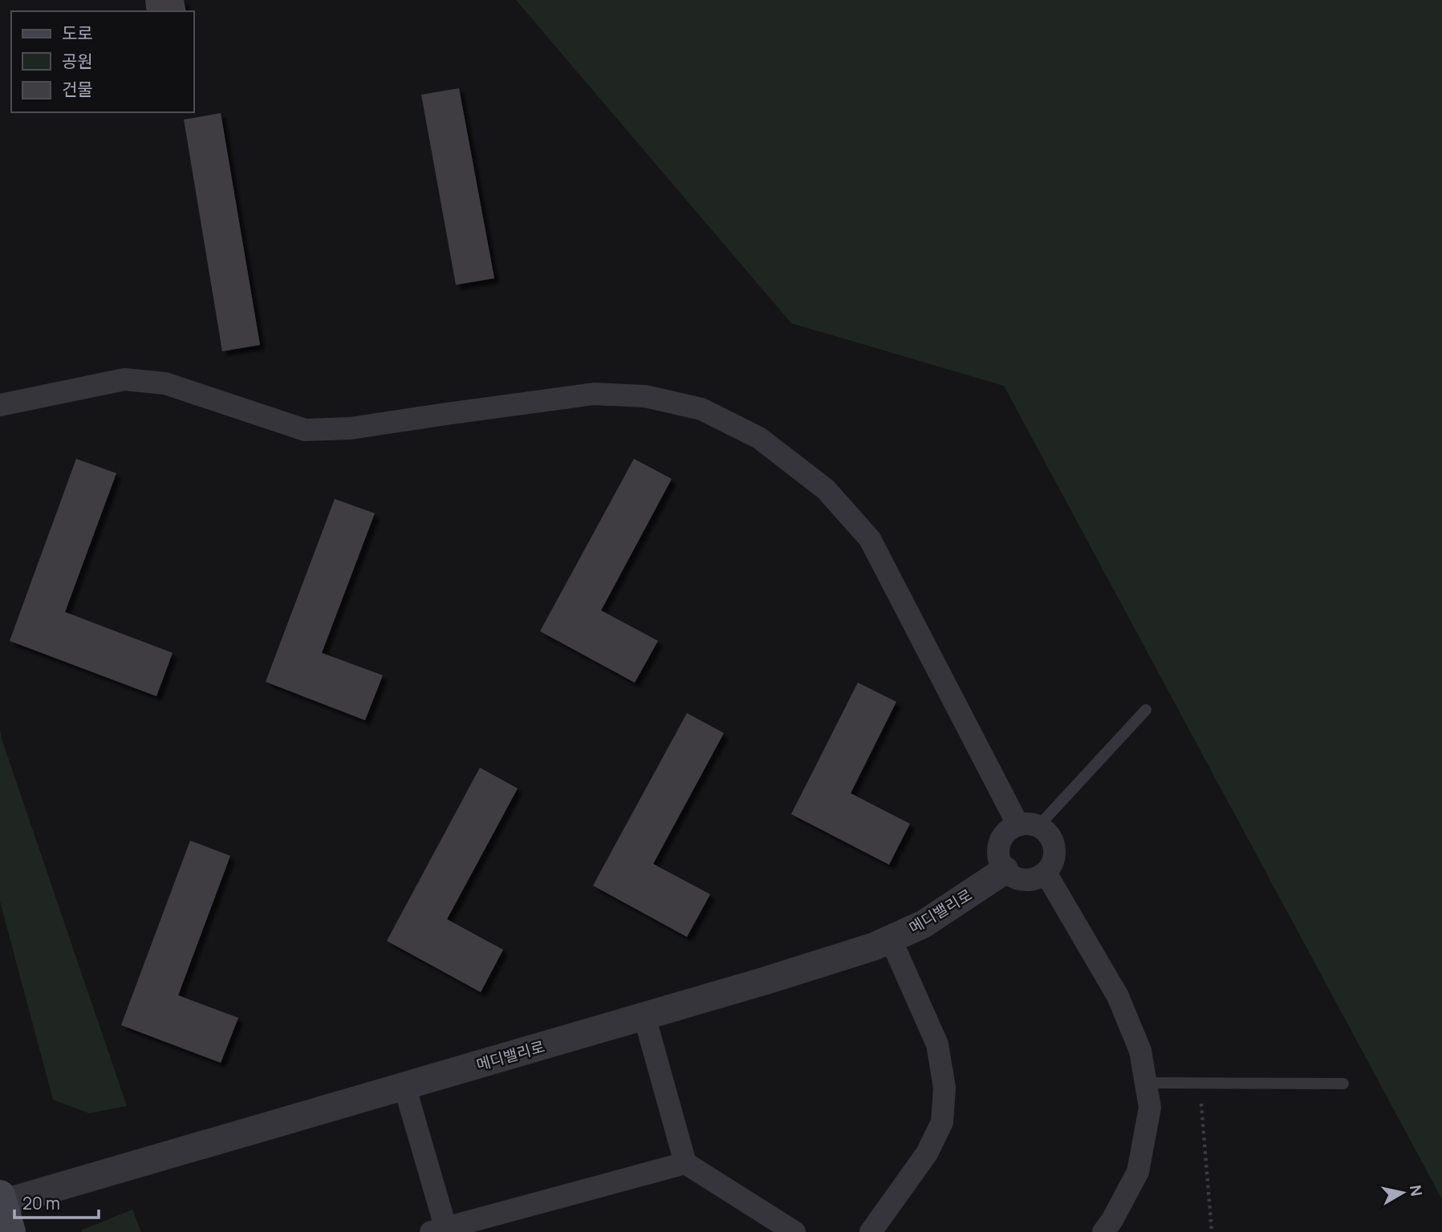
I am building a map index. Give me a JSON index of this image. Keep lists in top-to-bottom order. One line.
{"streets":{"street":["메디밸리로"]},"legend":["도로","공원","건물"],"scale_bar":"20 m","north":"right"}
